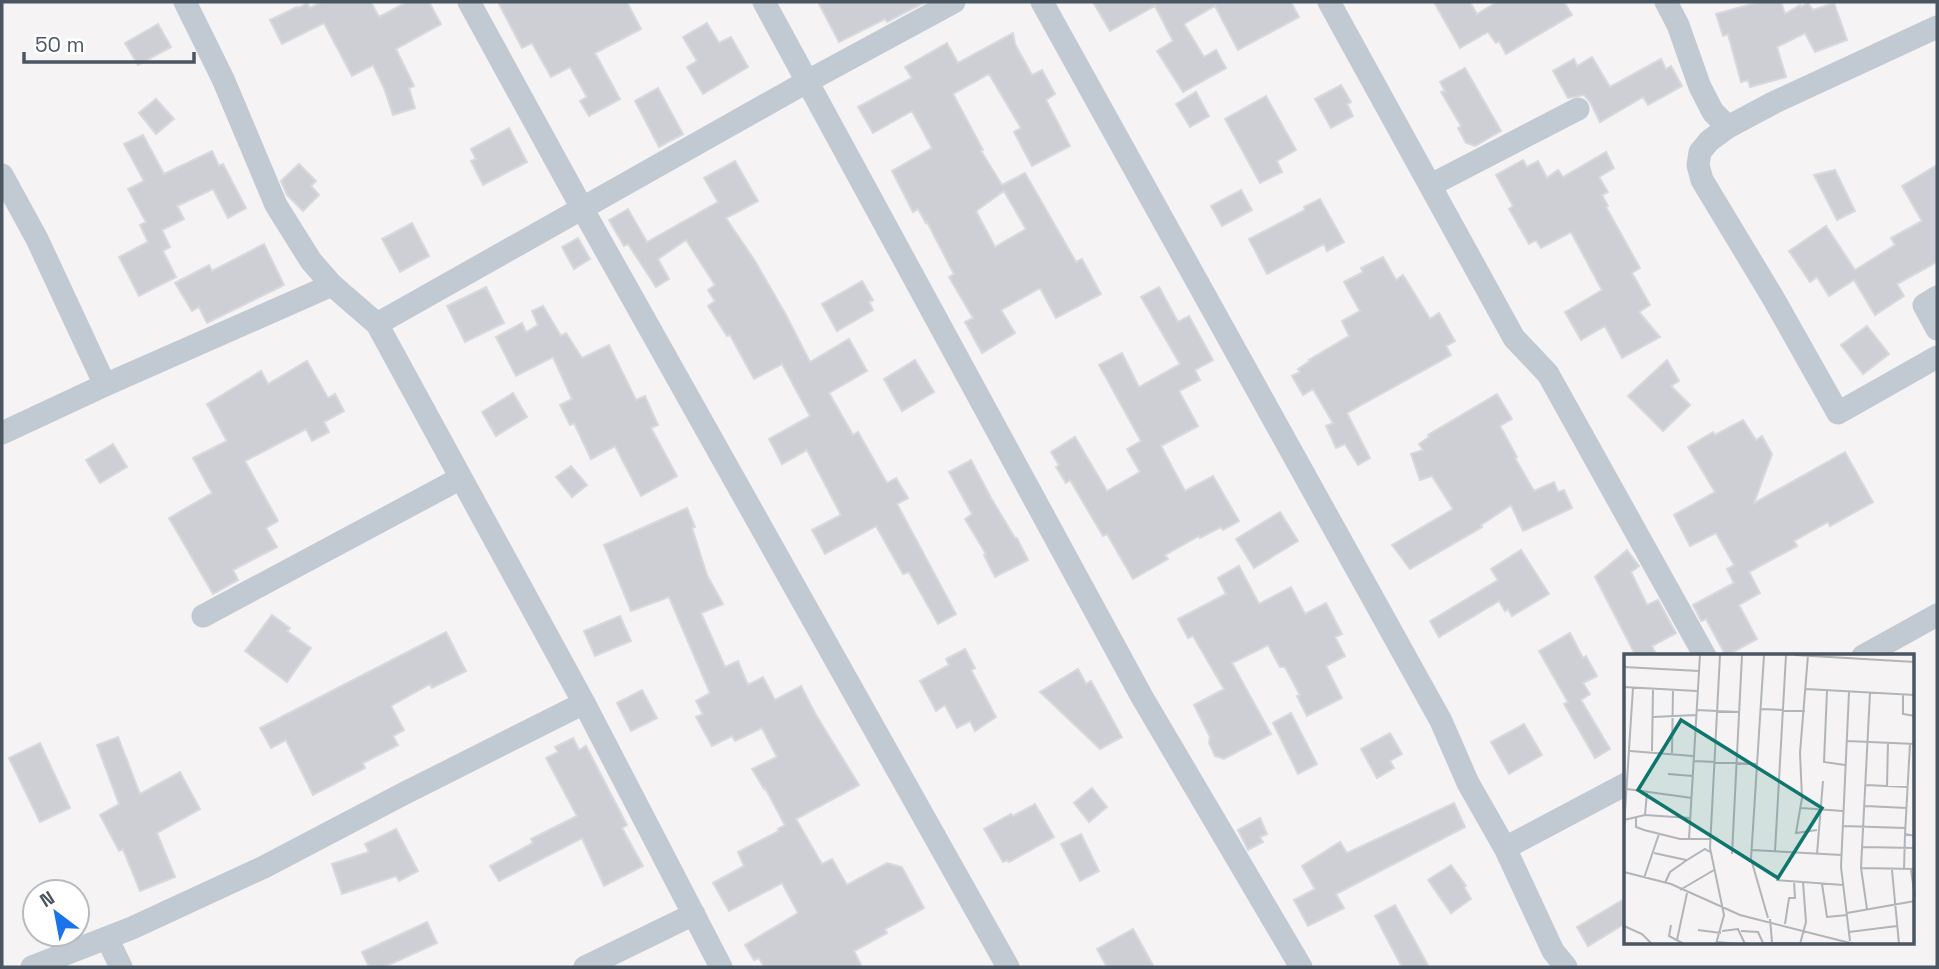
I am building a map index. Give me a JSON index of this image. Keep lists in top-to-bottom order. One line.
{"scale_bar":"50 m","north":"top left"}
